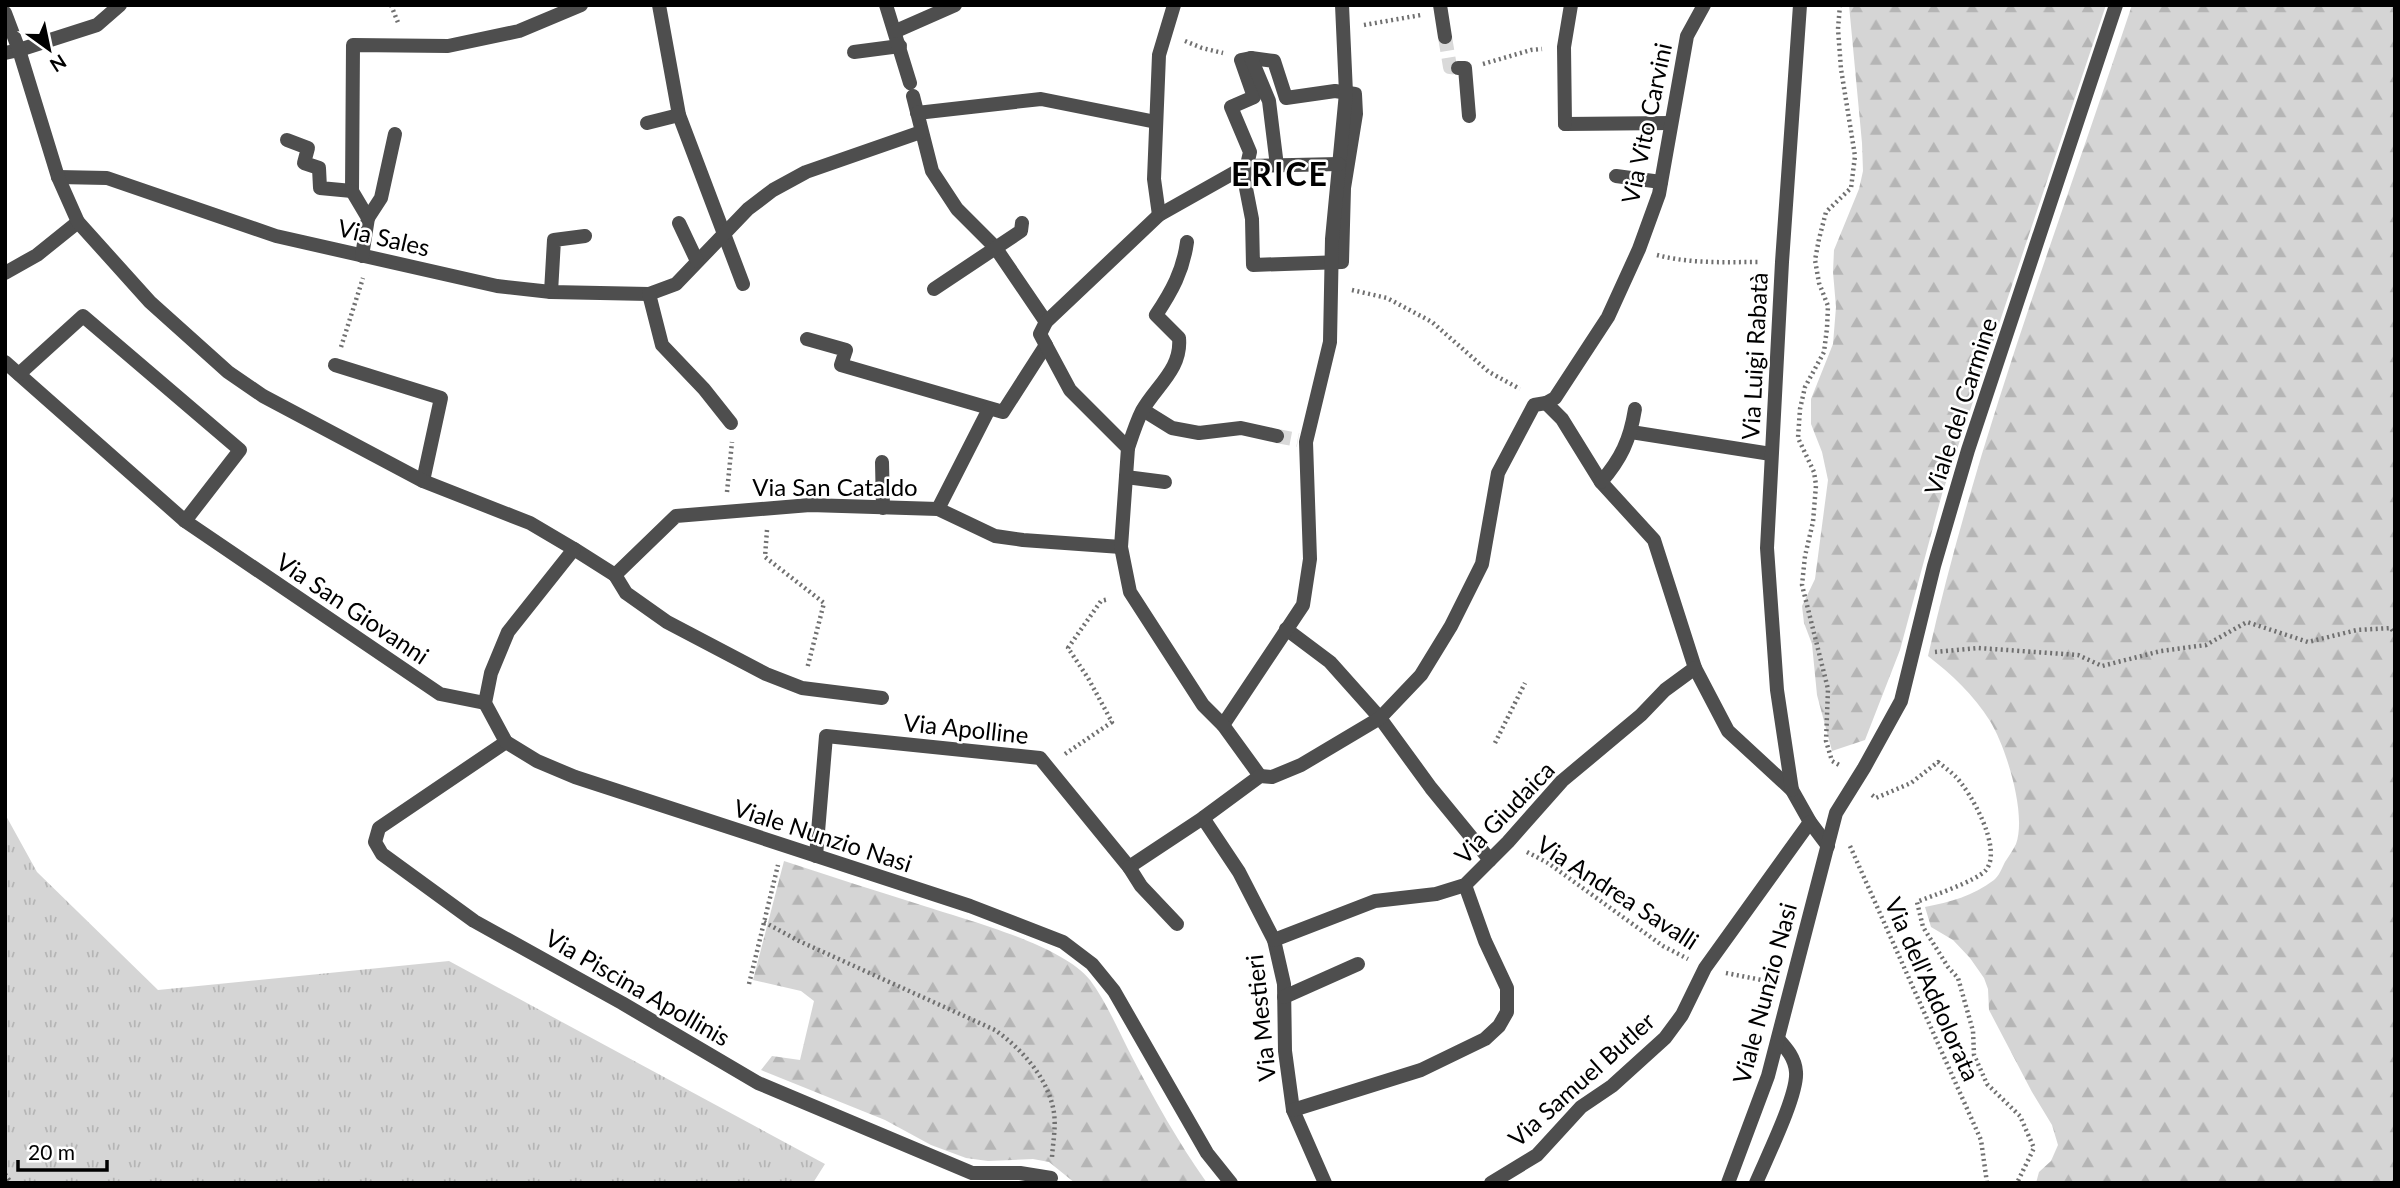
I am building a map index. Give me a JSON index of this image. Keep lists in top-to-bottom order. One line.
{"streets":{"street":["Via Vito Carvini","Via Sales","Via Luigi Rabatà","Viale del Carmine","Via San Cataldo","Via San Giovanni","Via Apolline","Via Giudaica","Viale Nunzio Nasi","Via Piscina Apollinis","Via Mestieri","Via Samuel Butler"],"path":["Via Andrea Savalli","Via dell'Addolorata"]},"crossings":[["Viale del Carmine","Viale Nunzio Nasi"],["Viale del Carmine","Via dell'Addolorata"],["Via Apolline","Viale Nunzio Nasi"],["Via Giudaica","Via Andrea Savalli"],["Via Giudaica","Via Mestieri"],["Viale Nunzio Nasi","Via Andrea Savalli"],["Viale Nunzio Nasi","Via Piscina Apollinis"],["Viale Nunzio Nasi","Via dell'Addolorata"],["Via Andrea Savalli","Via Samuel Butler"]],"districts":["ERICE"],"scale_bar":"20 m","north":"bottom right"}
